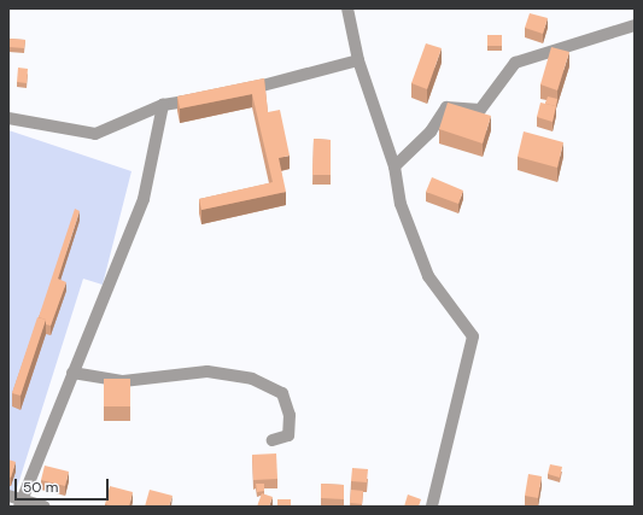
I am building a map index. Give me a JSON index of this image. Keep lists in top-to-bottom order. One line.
{"scale_bar":"50 m"}
